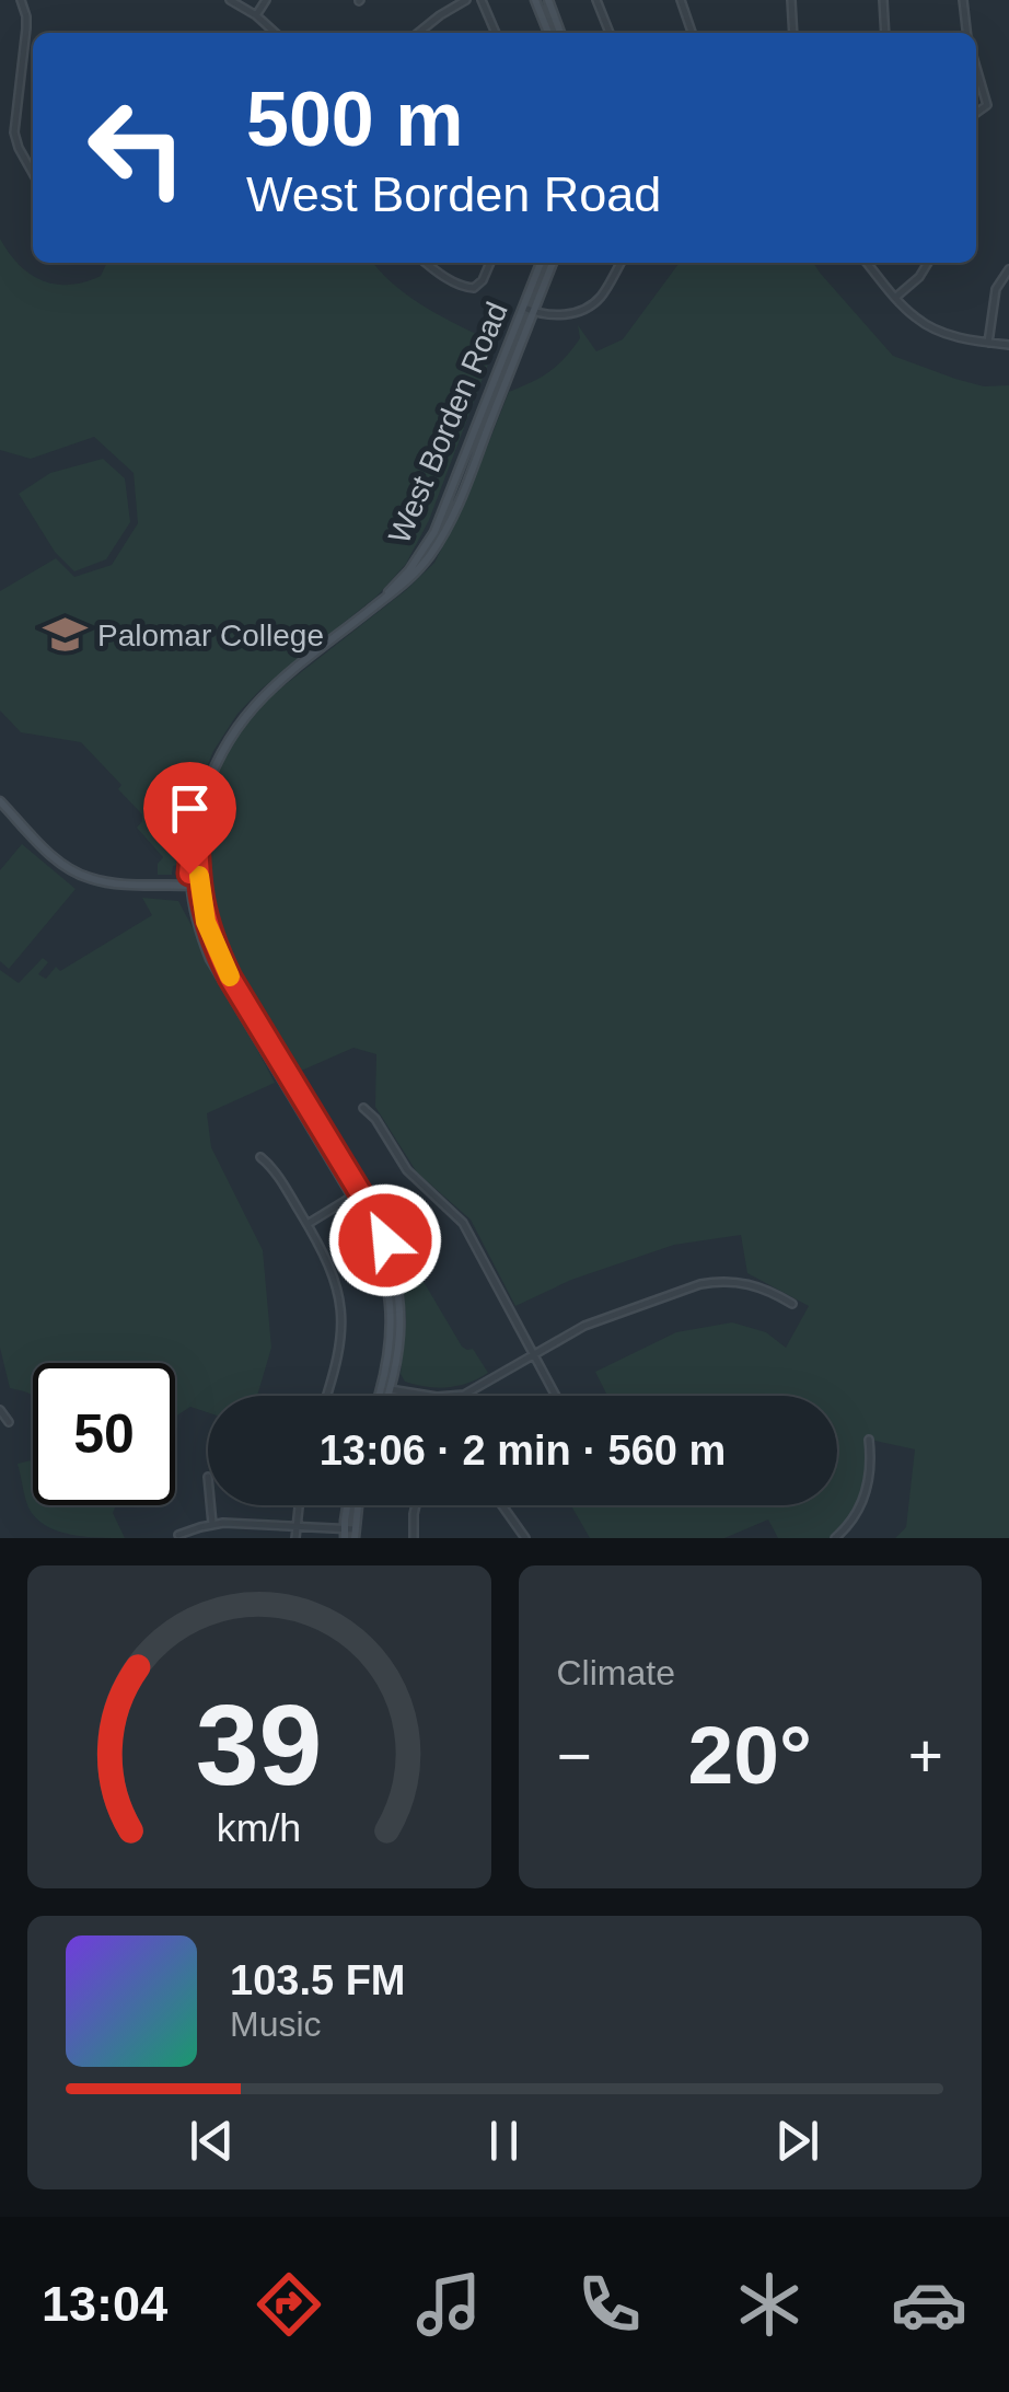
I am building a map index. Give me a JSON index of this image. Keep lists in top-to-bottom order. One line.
{"streets":{"main road":["West Borden Road"]},"places":{"school or university":["Palomar College"]},"page":{"turn":["500 m","West Borden Road"],"limit":"50","trip":"13:06 · 2 min · 560 m","tile":"Climate","heat":["−","20°","+"],"song":["103.5 FM","Music"],"tabs":"13:04","gauge":["39","km/h"]}}
